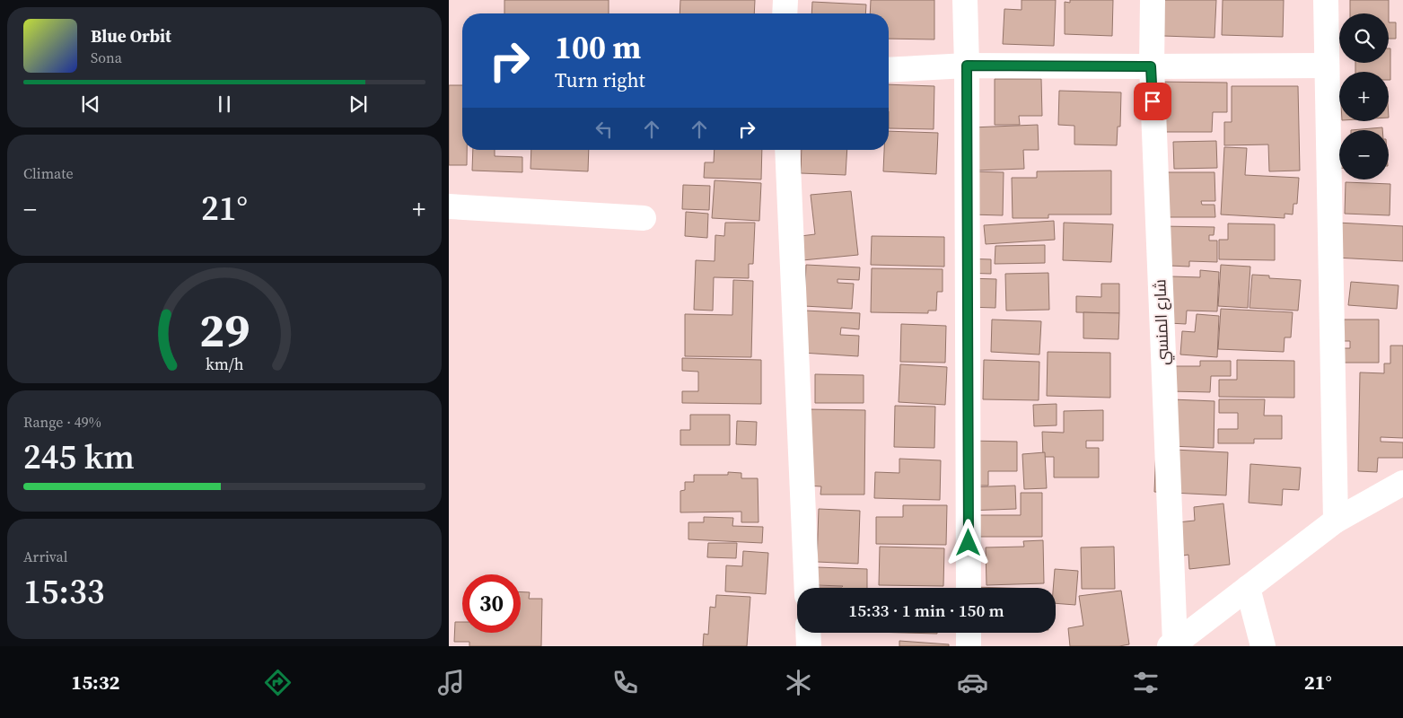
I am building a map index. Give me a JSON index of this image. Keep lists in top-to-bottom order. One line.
{"streets":{"street":["شارع المنسي"]},"page":{"map_buttons":["+","−"],"turn":["100 m","Turn right"],"song":["Blue Orbit","Sona"],"tile":["Climate",["Range · 49%","245 km"],["Arrival","15:33"]],"heat":["−","21°","+"],"limit":"30","trip":"15:33 · 1 min · 150 m","tabs":["15:32","21°"],"gauge":["29","km/h"]}}
